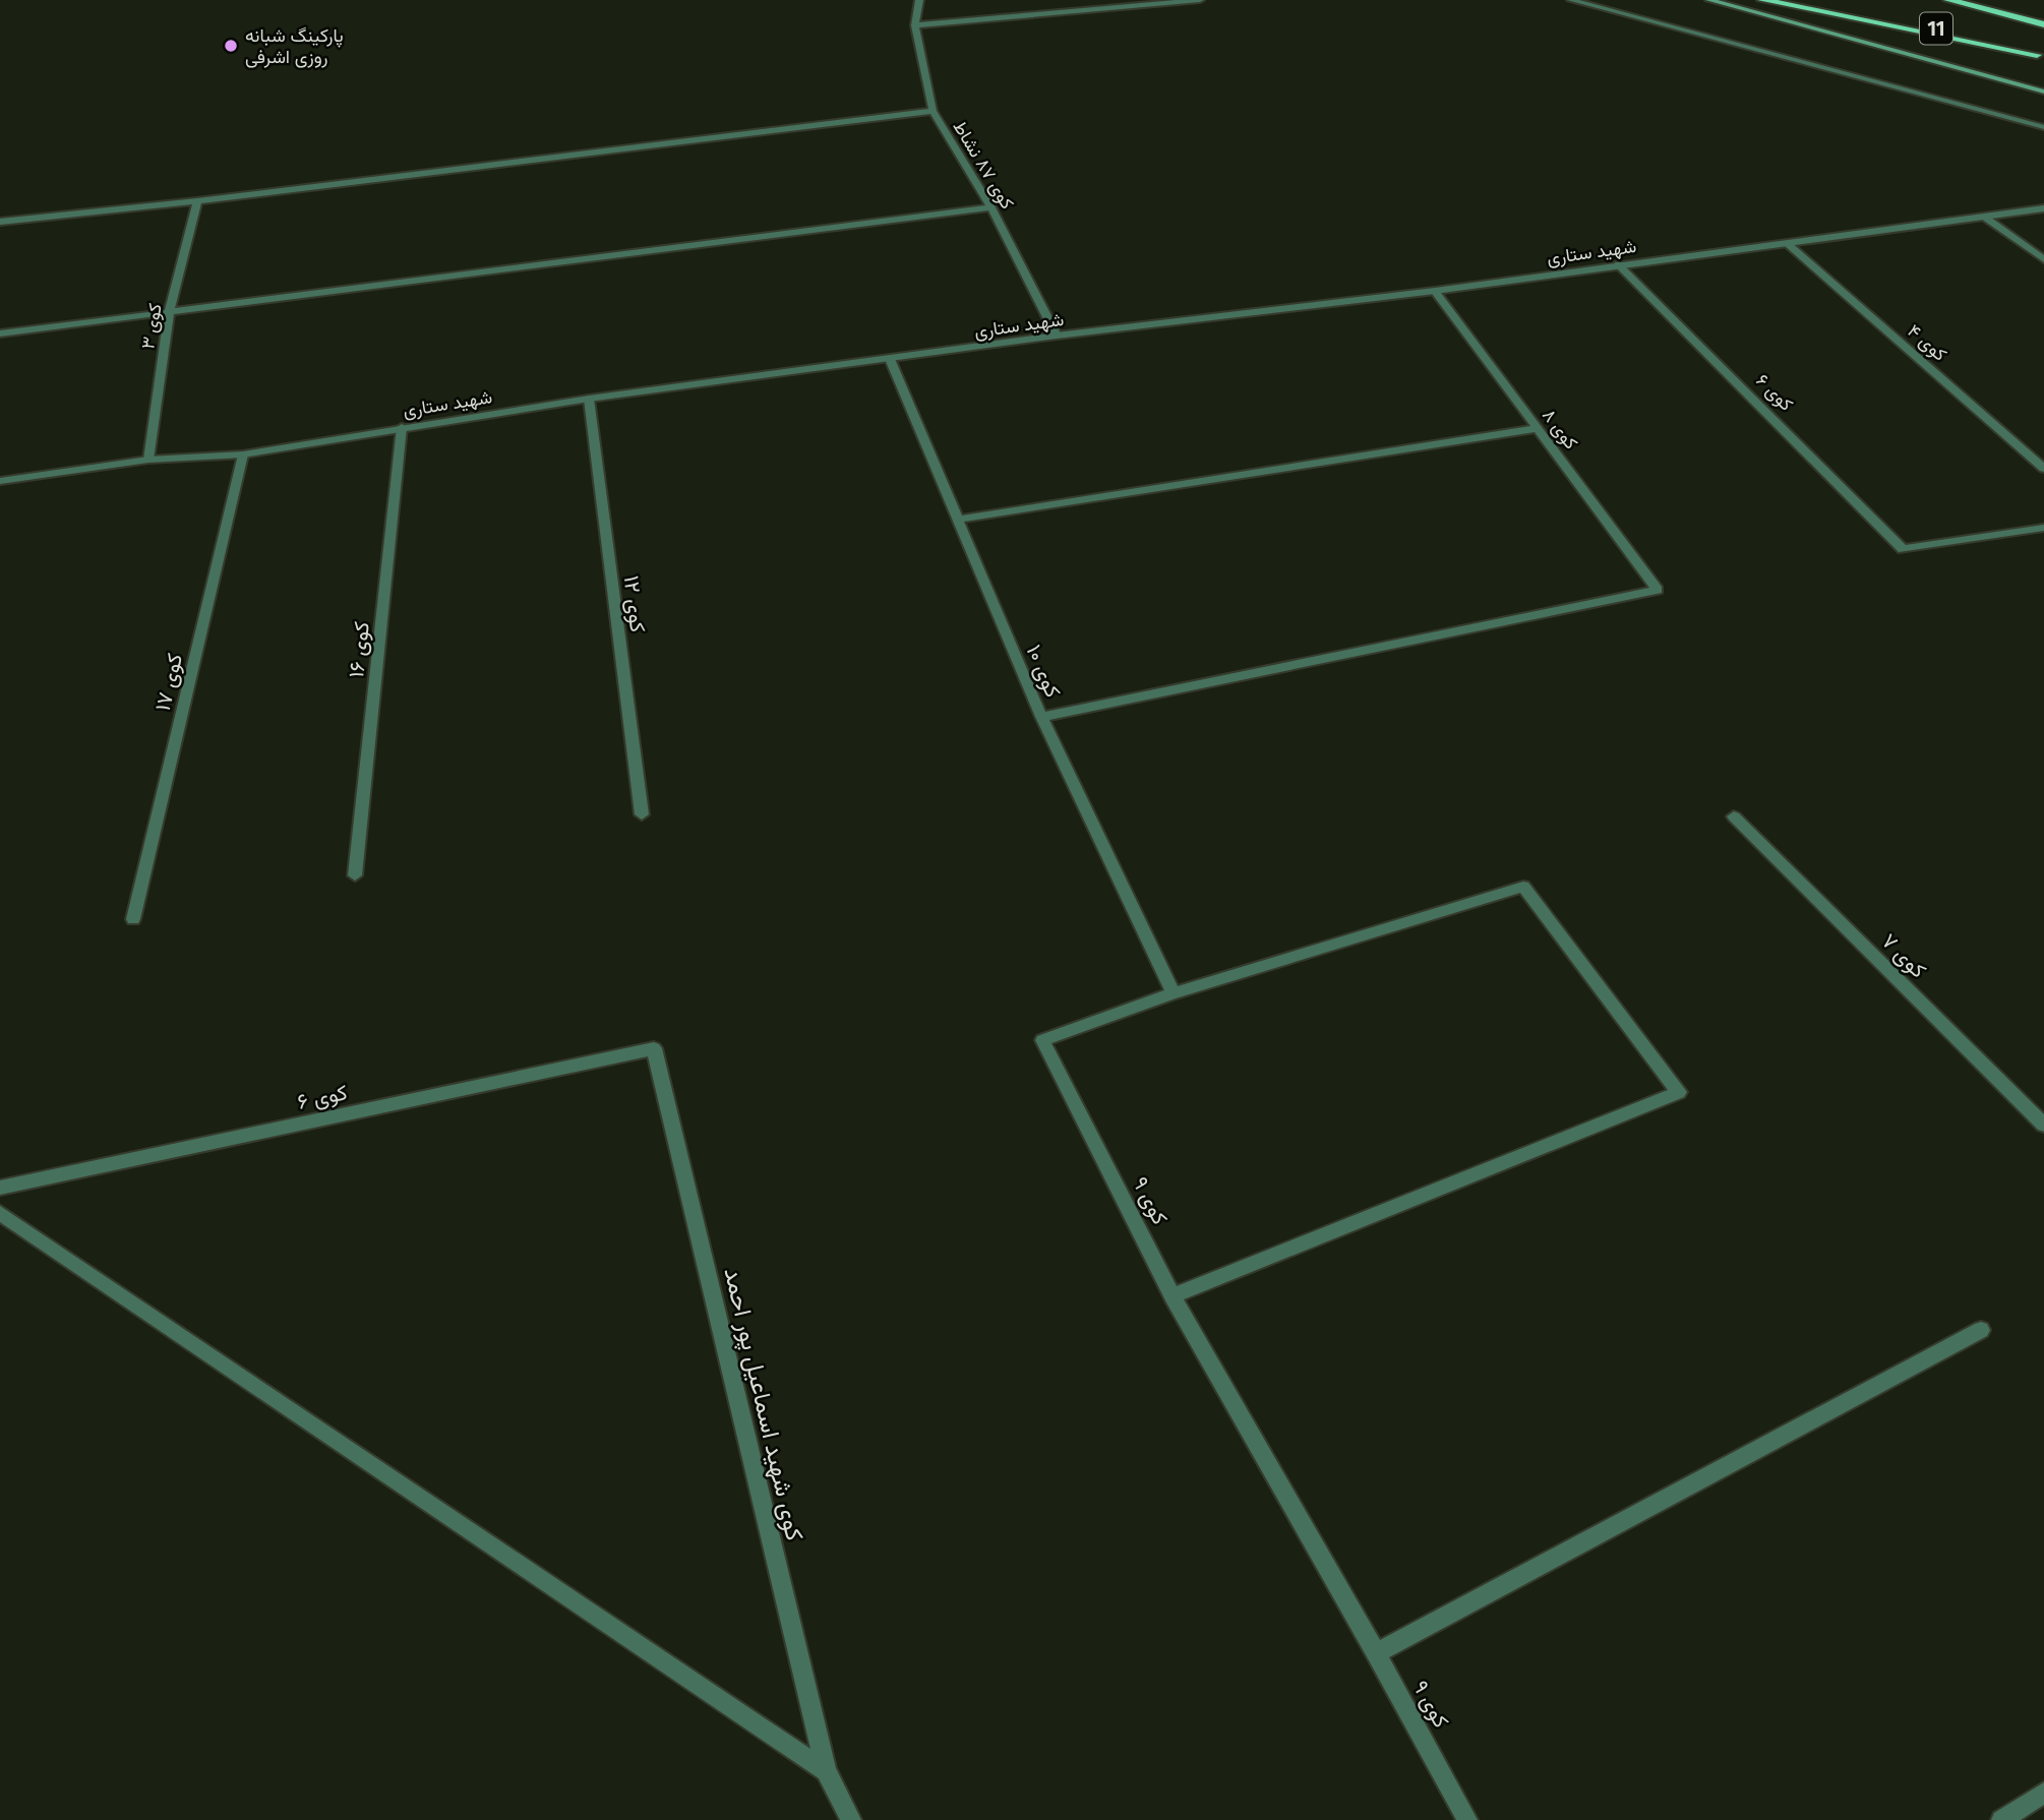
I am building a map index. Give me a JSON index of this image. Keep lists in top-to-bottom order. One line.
{"streets":{"highway":["11"],"street":["کوی ۸۷ نشاط","شهید ستاری","کوی ۳","کوی ۴","کوی ۶","کوی ۸","کوی ۱۲","کوی ۱۶","کوی ۱۰","کوی ۱۷","کوی ۷","کوی ۹","کوی شهید اسماعیل پور احمد"]},"crossings":[["کوی ۸۷ نشاط","شهید ستاری"],["شهید ستاری","کوی ۳"],["شهید ستاری","کوی ۴"],["شهید ستاری","کوی ۶"],["شهید ستاری","کوی ۸"],["شهید ستاری","کوی ۱۲"],["شهید ستاری","کوی ۱۶"],["شهید ستاری","کوی ۱۰"],["شهید ستاری","کوی ۱۷"],["کوی ۶","کوی شهید اسماعیل پور احمد"],["کوی ۸","کوی ۱۰"],["کوی ۱۰","کوی ۹"]],"places":["پارکینگ شبانه روزی اشرفی"]}
